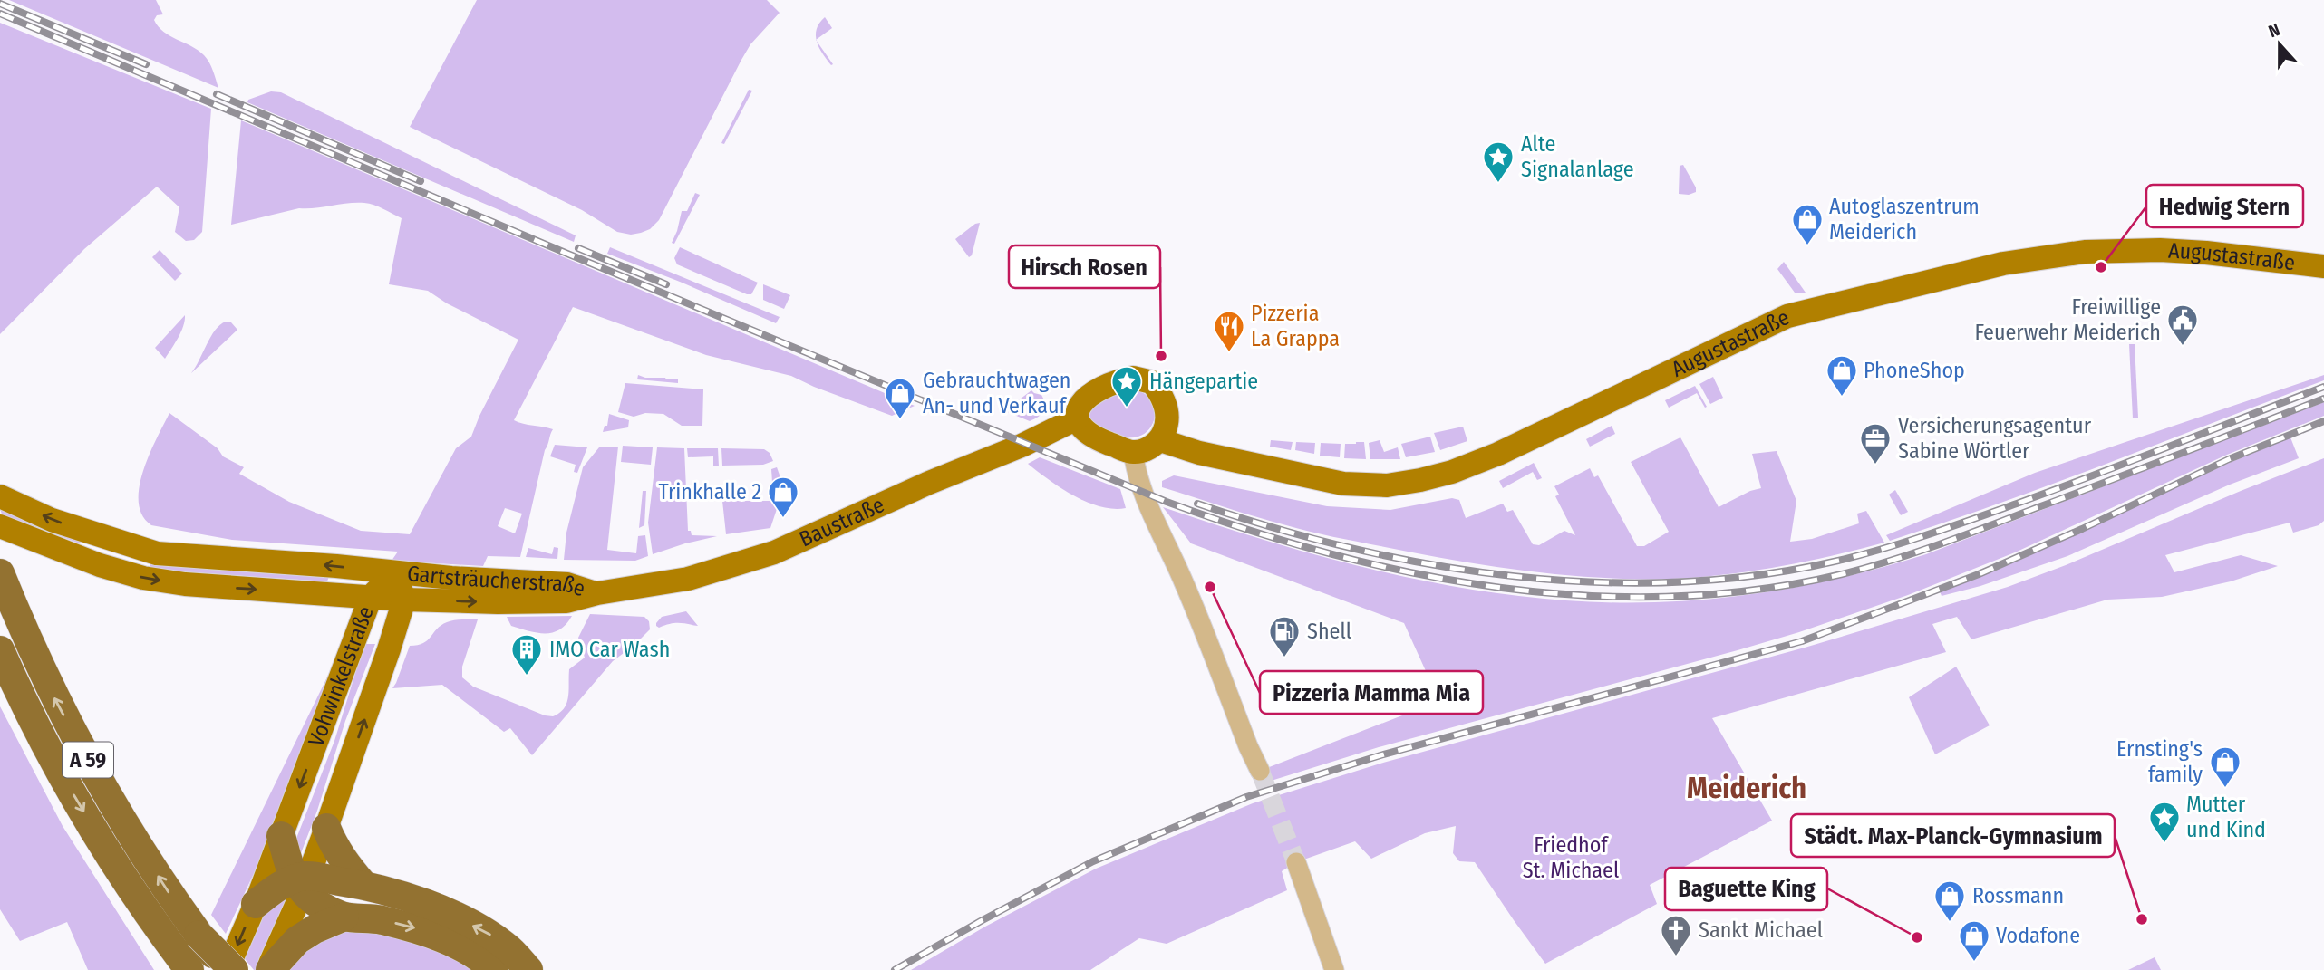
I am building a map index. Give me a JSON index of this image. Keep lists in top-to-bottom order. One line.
{"streets":{"highway":["A 59"],"main road":["Augustastraße","Baustraße","Gartsträucherstraße","Vohwinkelstraße"]},"crossings":[["Augustastraße","Baustraße"],["Baustraße","Gartsträucherstraße"],["Gartsträucherstraße","Vohwinkelstraße"],["Vohwinkelstraße","A 59"]],"districts":["Meiderich"],"parks":["Friedhof St. Michael"],"places":{"place":["Alte Signalanlage","Hängepartie","Mutter und Kind"],"shop":["Autoglaszentrum Meiderich","PhoneShop","Gebrauchtwagen An- und Verkauf","Trinkhalle 2","Ernsting's family","Rossmann","Vodafone"],"other":["Hedwig Stern","Hirsch Rosen","Pizzeria Mamma Mia","Städt. Max-Planck-Gymnasium","Baguette King"],"public building":["Freiwillige Feuerwehr Meiderich"],"restaurant":["Pizzeria La Grappa"],"office":["Versicherungsagentur Sabine Wörtler"],"fuel station":["Shell"],"building":["IMO Car Wash"],"church":["Sankt Michael"]},"north":"top"}
